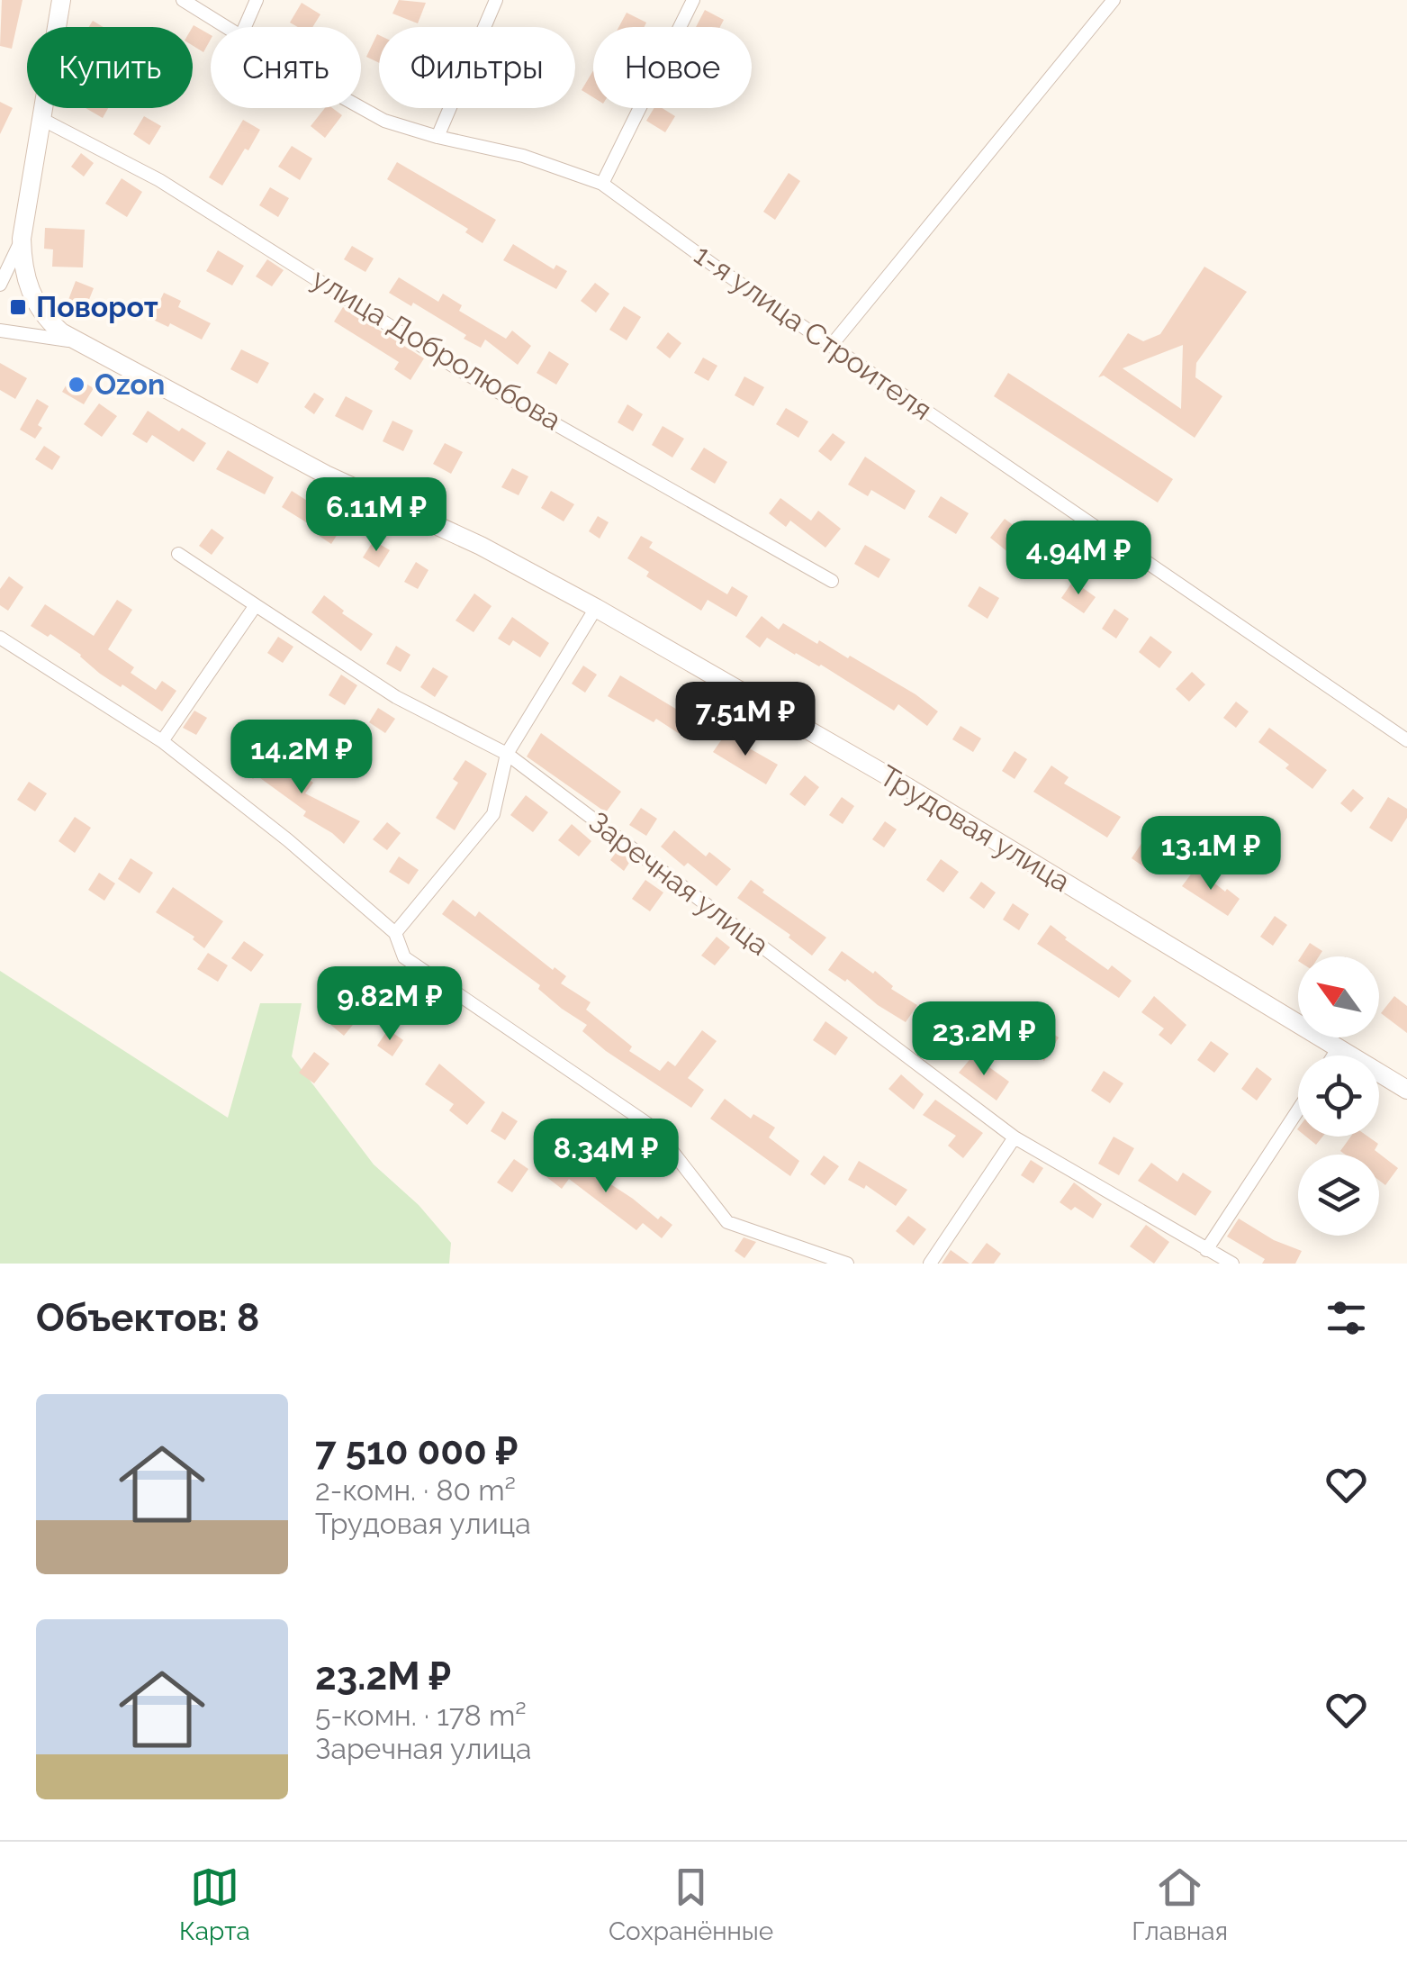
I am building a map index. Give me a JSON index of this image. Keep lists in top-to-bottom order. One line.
{"streets":{"street":["1-я улица Строителя","улица Добролюбова","Трудовая улица","Заречная улица"]},"places":{"transit":["Поворот"],"other":["Ozon"]},"north":"top left","page":{"chip":["Купить","Снять","Фильтры","Новое"],"price":["6.11M ₽","4.94M ₽","7.51M ₽","14.2M ₽","13.1M ₽","9.82M ₽","23.2M ₽","8.34M ₽"],"heading":"Объектов: 8","list":[{"name":"7 510 000 ₽","note":"2-комн. · 80 m² · Трудовая улица"},{"name":"23.2M ₽","note":"5-комн. · 178 m² · Заречная улица"}],"tabs":["Карта","Сохранённые","Главная"]}}
